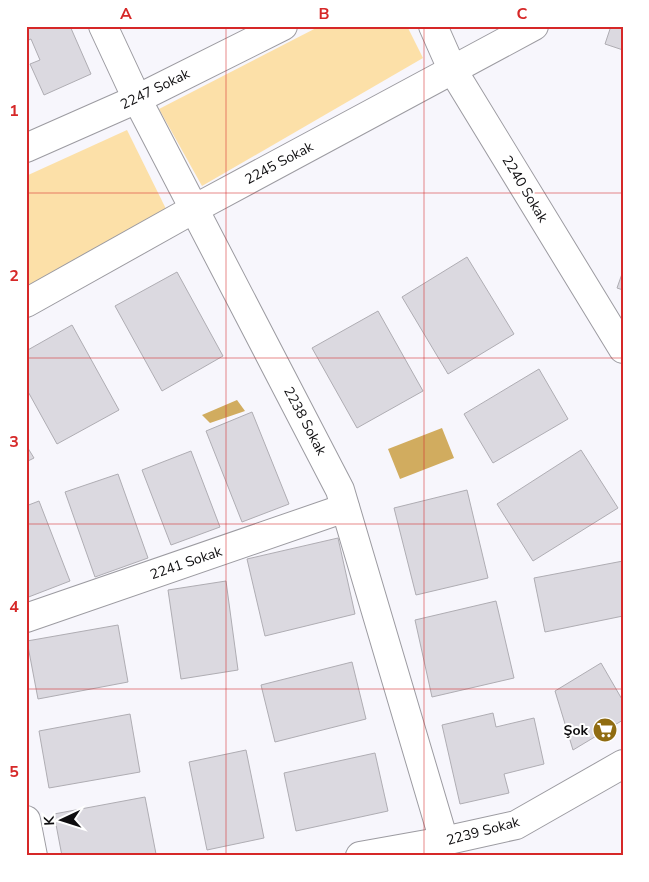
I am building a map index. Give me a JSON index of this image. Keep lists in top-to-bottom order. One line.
{"streets":{"street":["2247 Sokak","2245 Sokak","2240 Sokak","2238 Sokak","2241 Sokak","2239 Sokak"]},"crossings":[["2247 Sokak","2238 Sokak"],["2245 Sokak","2240 Sokak"],["2245 Sokak","2238 Sokak"],["2238 Sokak","2241 Sokak"],["2238 Sokak","2239 Sokak"]],"places":{"supermarket":["Şok"]},"north":"left","grid":{"columns":["A","B","C"],"rows":["1","2","3","4","5"]}}
